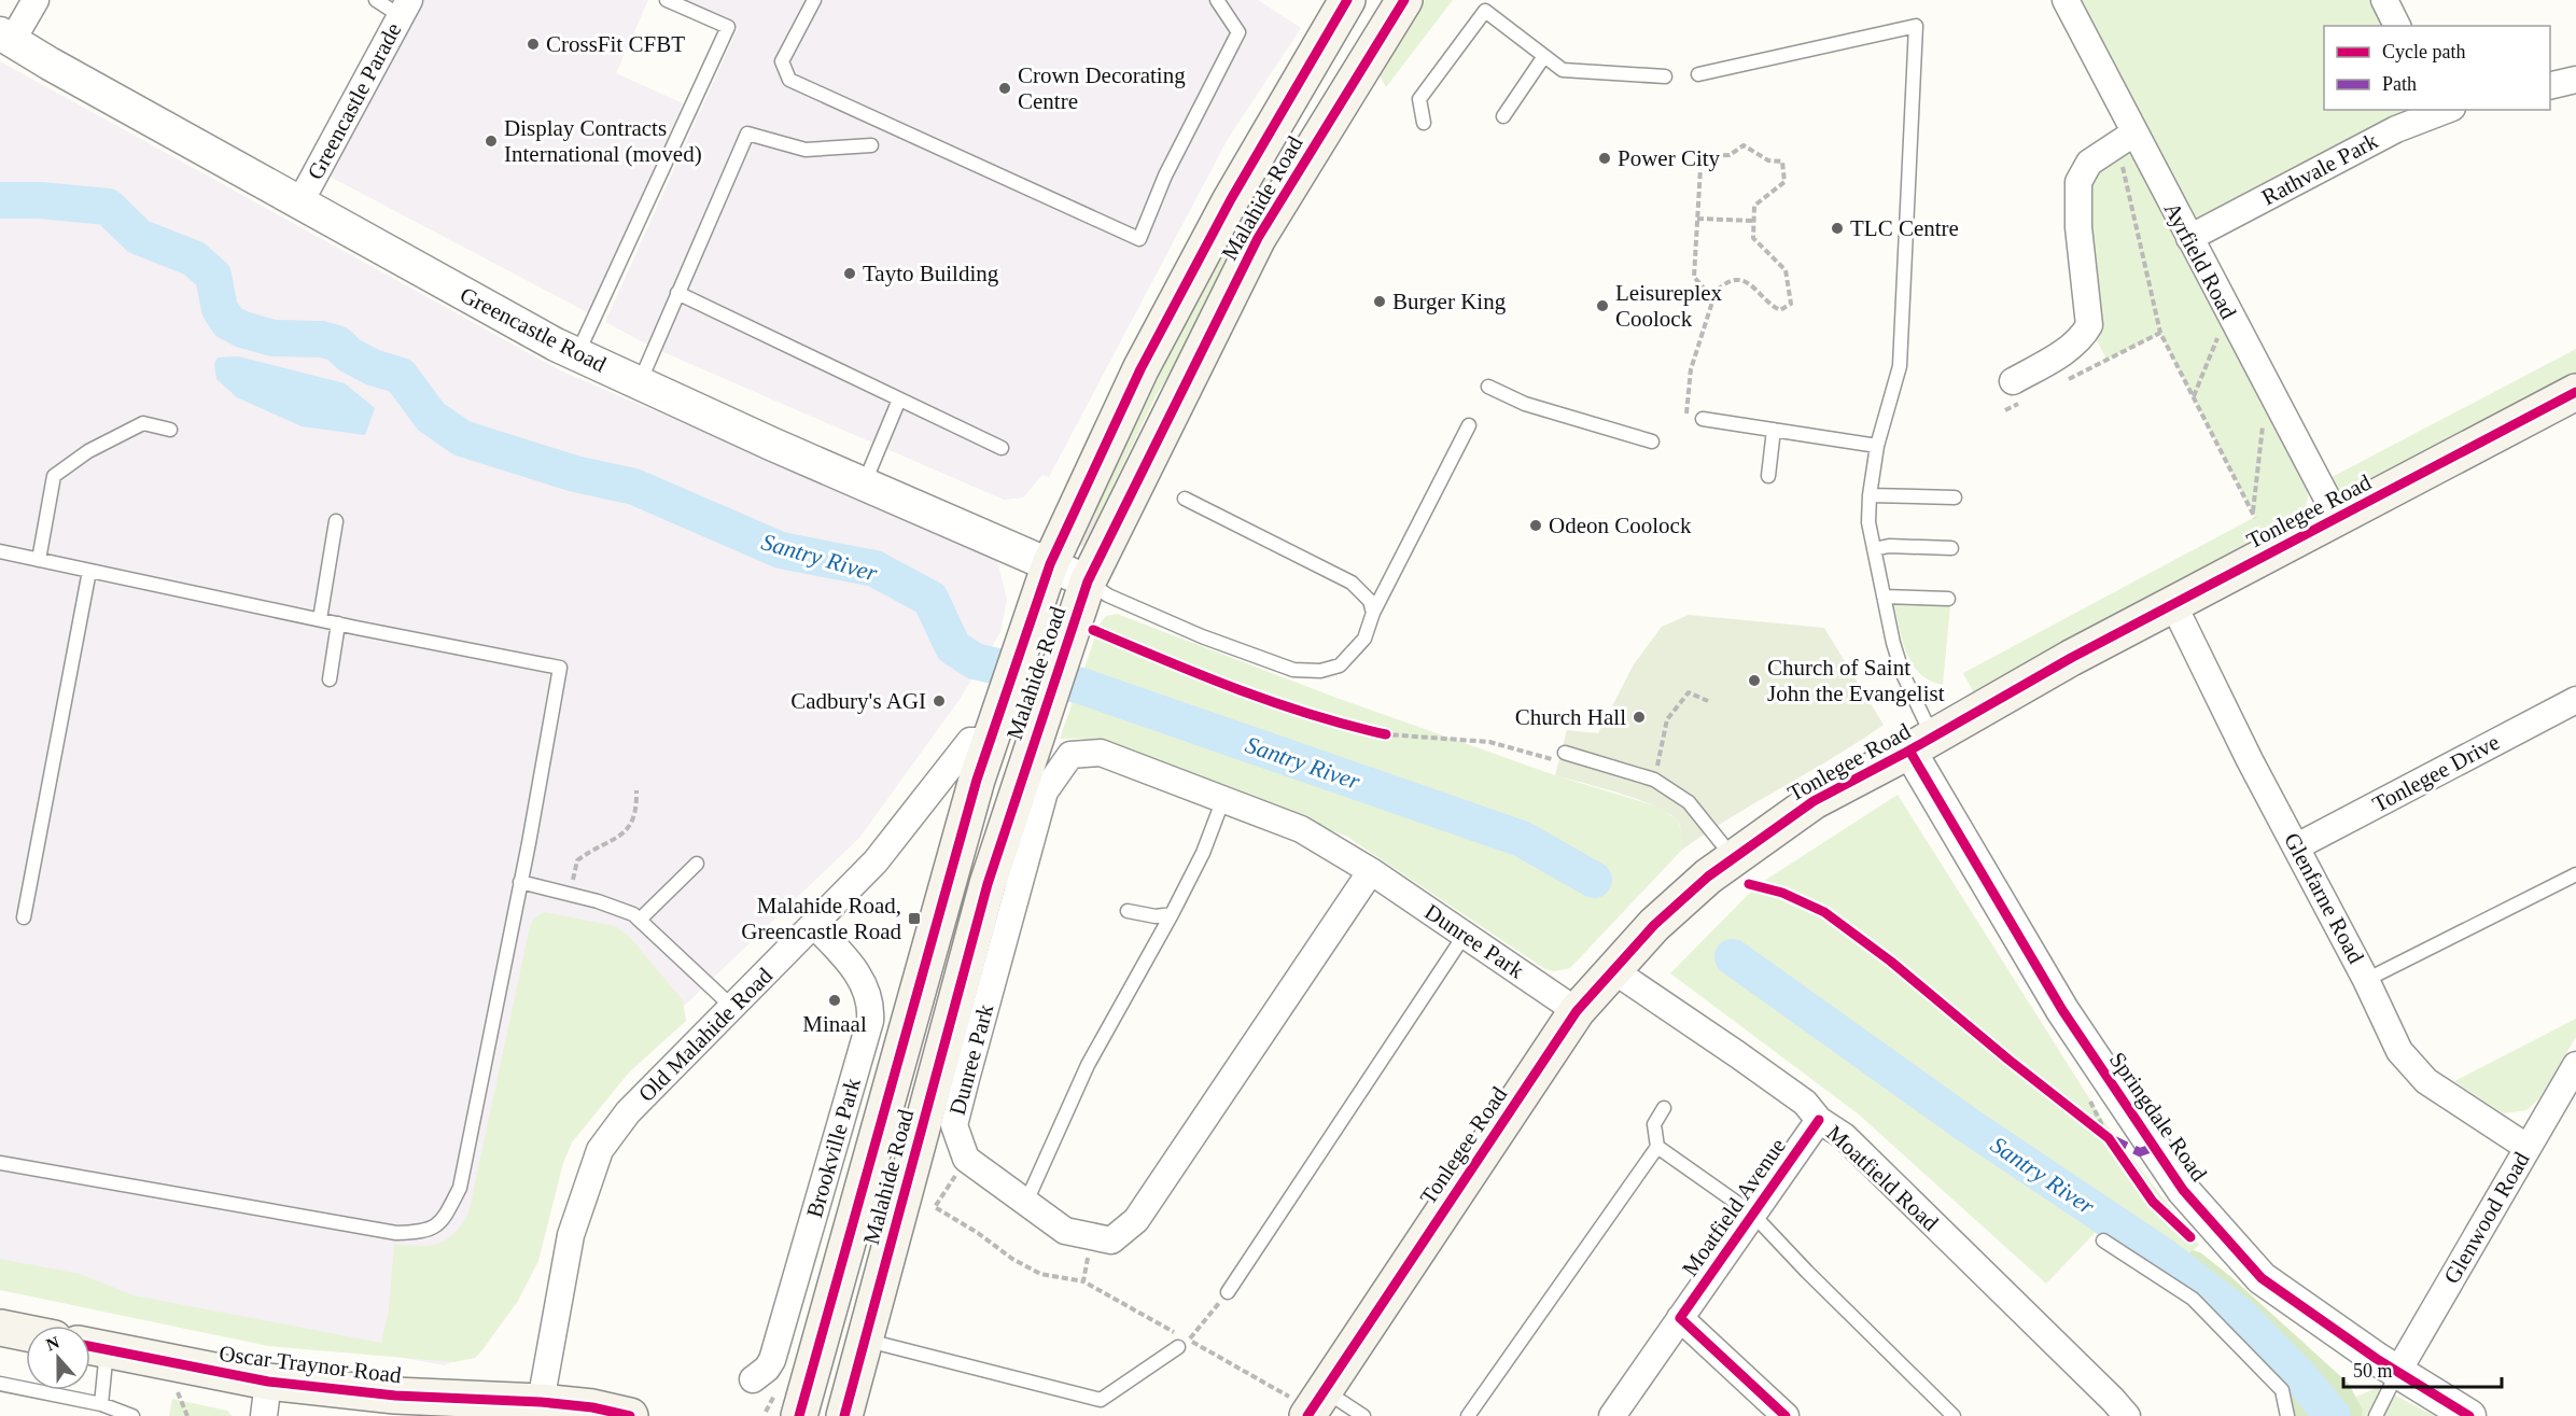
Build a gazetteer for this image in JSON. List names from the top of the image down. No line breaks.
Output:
{"streets":{"main road":["Malahide Road","Tonlegee Road","Oscar Traynor Road"],"street":["Greencastle Parade","Rathvale Park","Ayrfield Road","Greencastle Road","Tonlegee Drive","Glenfarne Road","Dunree Park","Old Malahide Road","Springdale Road","Brookville Park","Moatfield Road","Moatfield Avenue","Glenwood Road"]},"crossings":[["Greencastle Parade","Greencastle Road"],["Rathvale Park","Ayrfield Road"],["Malahide Road","Greencastle Road"],["Malahide Road","Old Malahide Road"],["Ayrfield Road","Tonlegee Road"],["Tonlegee Road","Glenfarne Road"],["Tonlegee Road","Dunree Park"],["Tonlegee Road","Springdale Road"],["Tonlegee Road","Moatfield Road"],["Tonlegee Drive","Glenfarne Road"],["Glenfarne Road","Glenwood Road"],["Old Malahide Road","Brookville Park"],["Old Malahide Road","Oscar Traynor Road"],["Springdale Road","Glenwood Road"],["Moatfield Road","Moatfield Avenue"]],"water":["Santry River"],"places":{"other":["CrossFit CFBT","Crown Decorating Centre","Display Contracts International (moved)","Power City","TLC Centre","Tayto Building","Burger King","Leisureplex Coolock","Odeon Coolock","Church of Saint John the Evangelist","Cadbury's AGI","Church Hall","Minaal"],"transit":["Malahide Road, Greencastle Road"]},"legend":["Cycle path","Path"],"scale_bar":"50 m","north":"top"}
